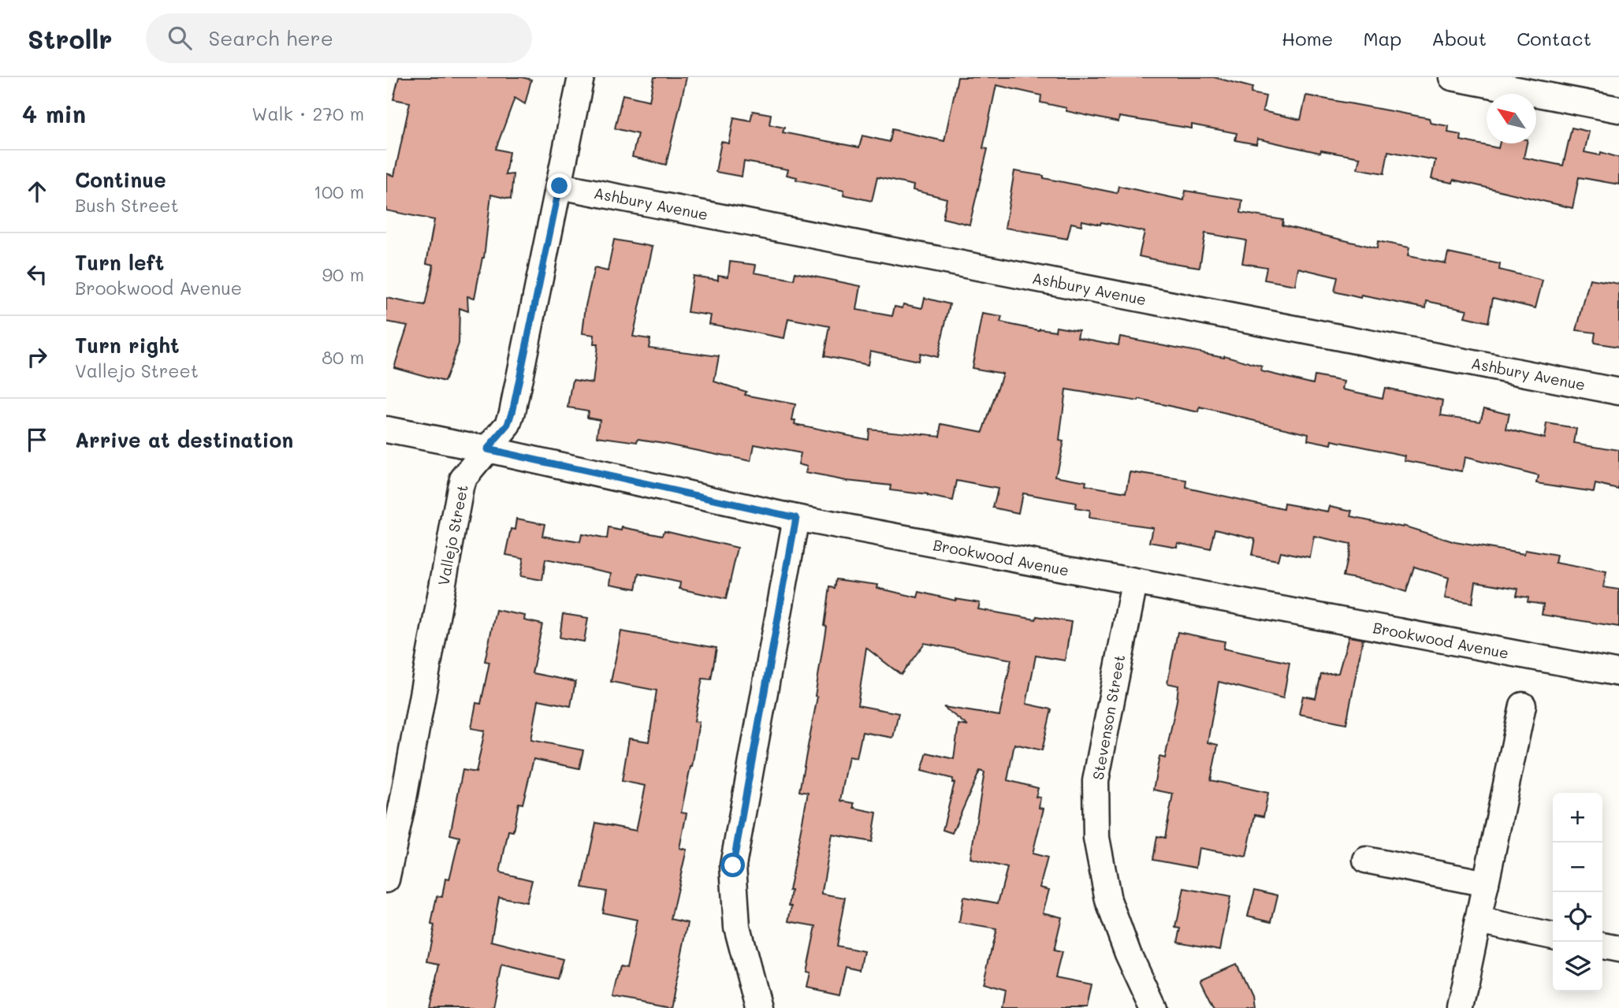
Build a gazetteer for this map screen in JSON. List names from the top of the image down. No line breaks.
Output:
{"streets":{"street":["Ashbury Avenue","Vallejo Street","Brookwood Avenue","Stevenson Street"]},"crossings":[["Ashbury Avenue","Vallejo Street"],["Vallejo Street","Brookwood Avenue"],["Brookwood Avenue","Stevenson Street"]],"north":"top left","page":{"header":"Strollr","search":"Search here","nav":["Home","Map","About","Contact"],"heading":["4 min","Walk · 270 m"],"list":[["Continue","Bush Street","100 m"],["Turn left","Brookwood Avenue","90 m"],["Turn right","Vallejo Street","80 m"],"Arrive at destination"],"map_buttons":["+","−"]}}
